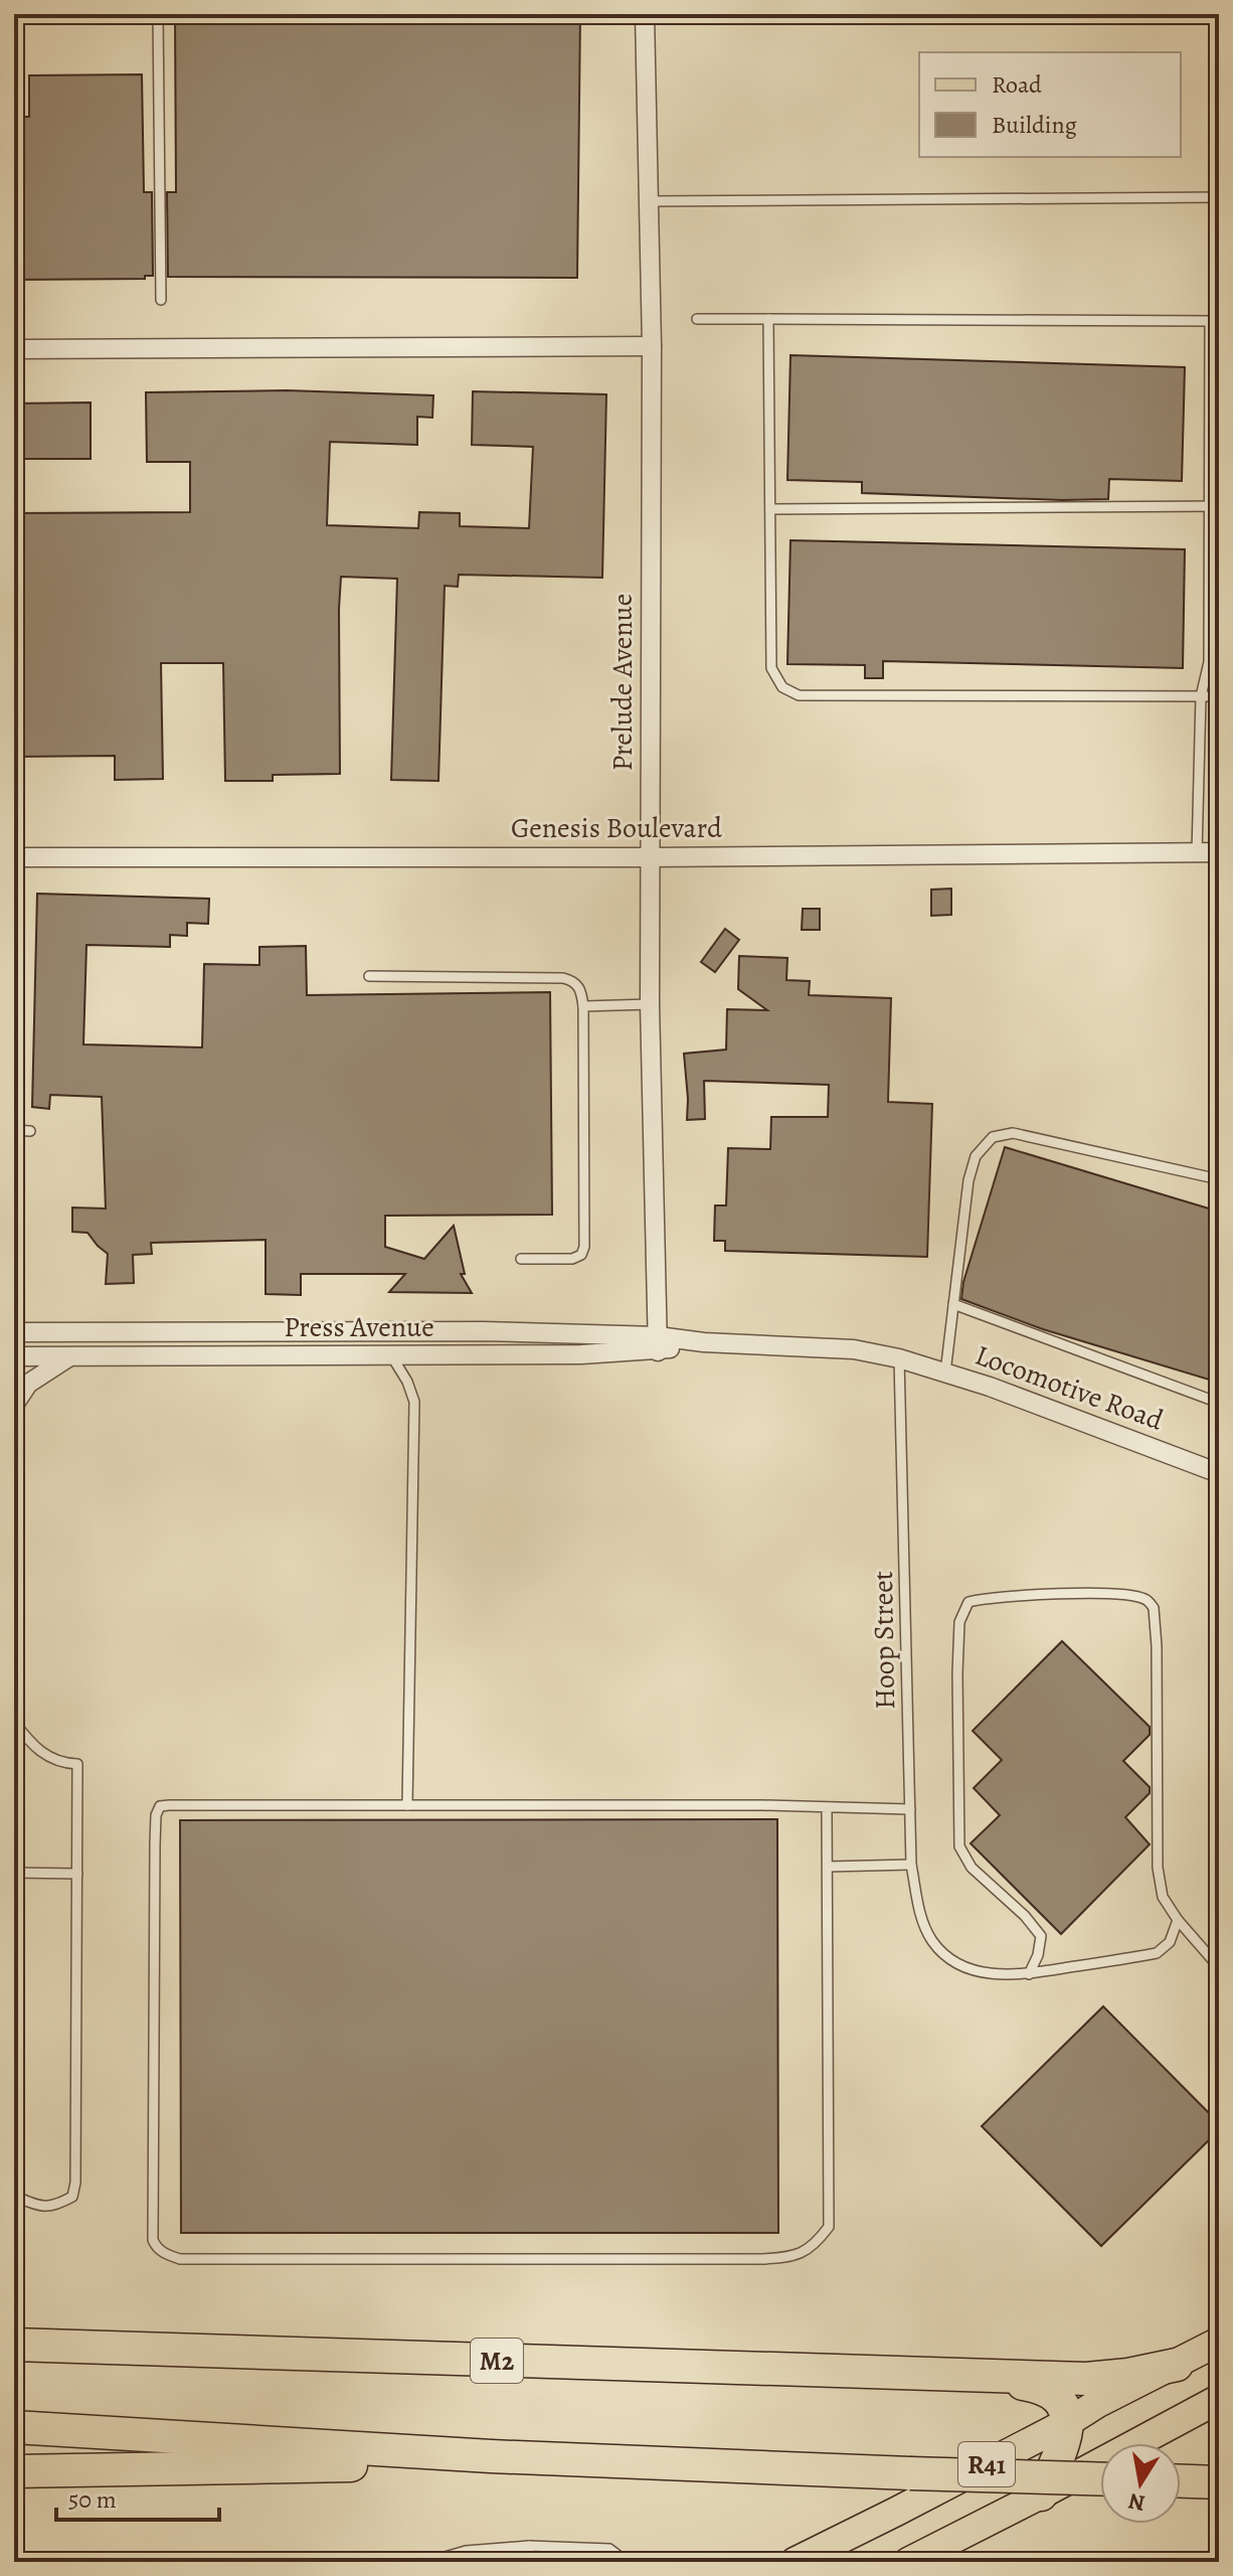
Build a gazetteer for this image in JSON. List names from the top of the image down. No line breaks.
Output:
{"streets":{"highway":["M2"],"main road":["R41"],"street":["Prelude Avenue","Genesis Boulevard","Press Avenue","Locomotive Road"],"lane":["Hoop Street"]},"crossings":[["Prelude Avenue","Genesis Boulevard"],["Prelude Avenue","Press Avenue"],["Press Avenue","Locomotive Road"],["Press Avenue","Hoop Street"],["Locomotive Road","Hoop Street"]],"legend":["Road","Building"],"scale_bar":"50 m","north":"bottom"}
